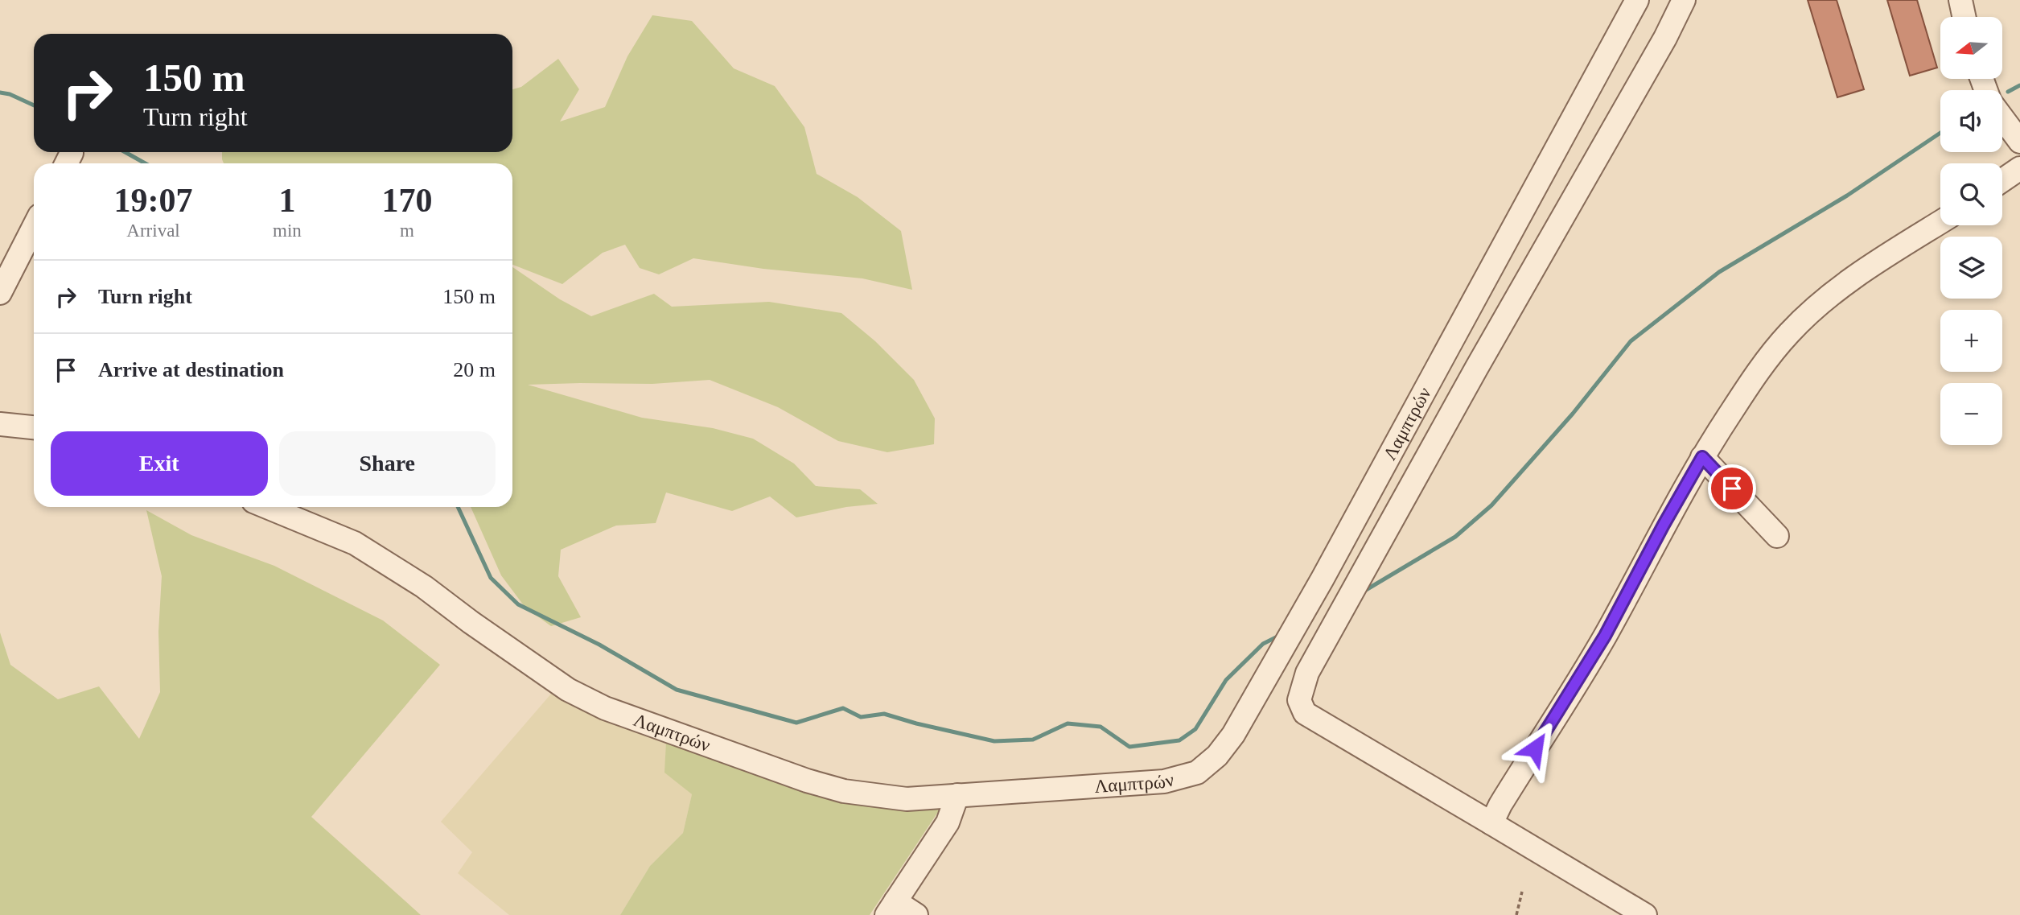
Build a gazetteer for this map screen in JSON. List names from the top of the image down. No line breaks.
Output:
{"streets":{"street":["Λαμπτρών"]},"north":"left","page":{"map_buttons":["+","−"],"turn":["150 m","Turn right"],"eta":["19:07","Arrival","1","min","170","m"],"list":[{"name":"Turn right","value":"150 m"},{"name":"Arrive at destination","value":"20 m"}],"buttons":["Exit","Share"]}}
